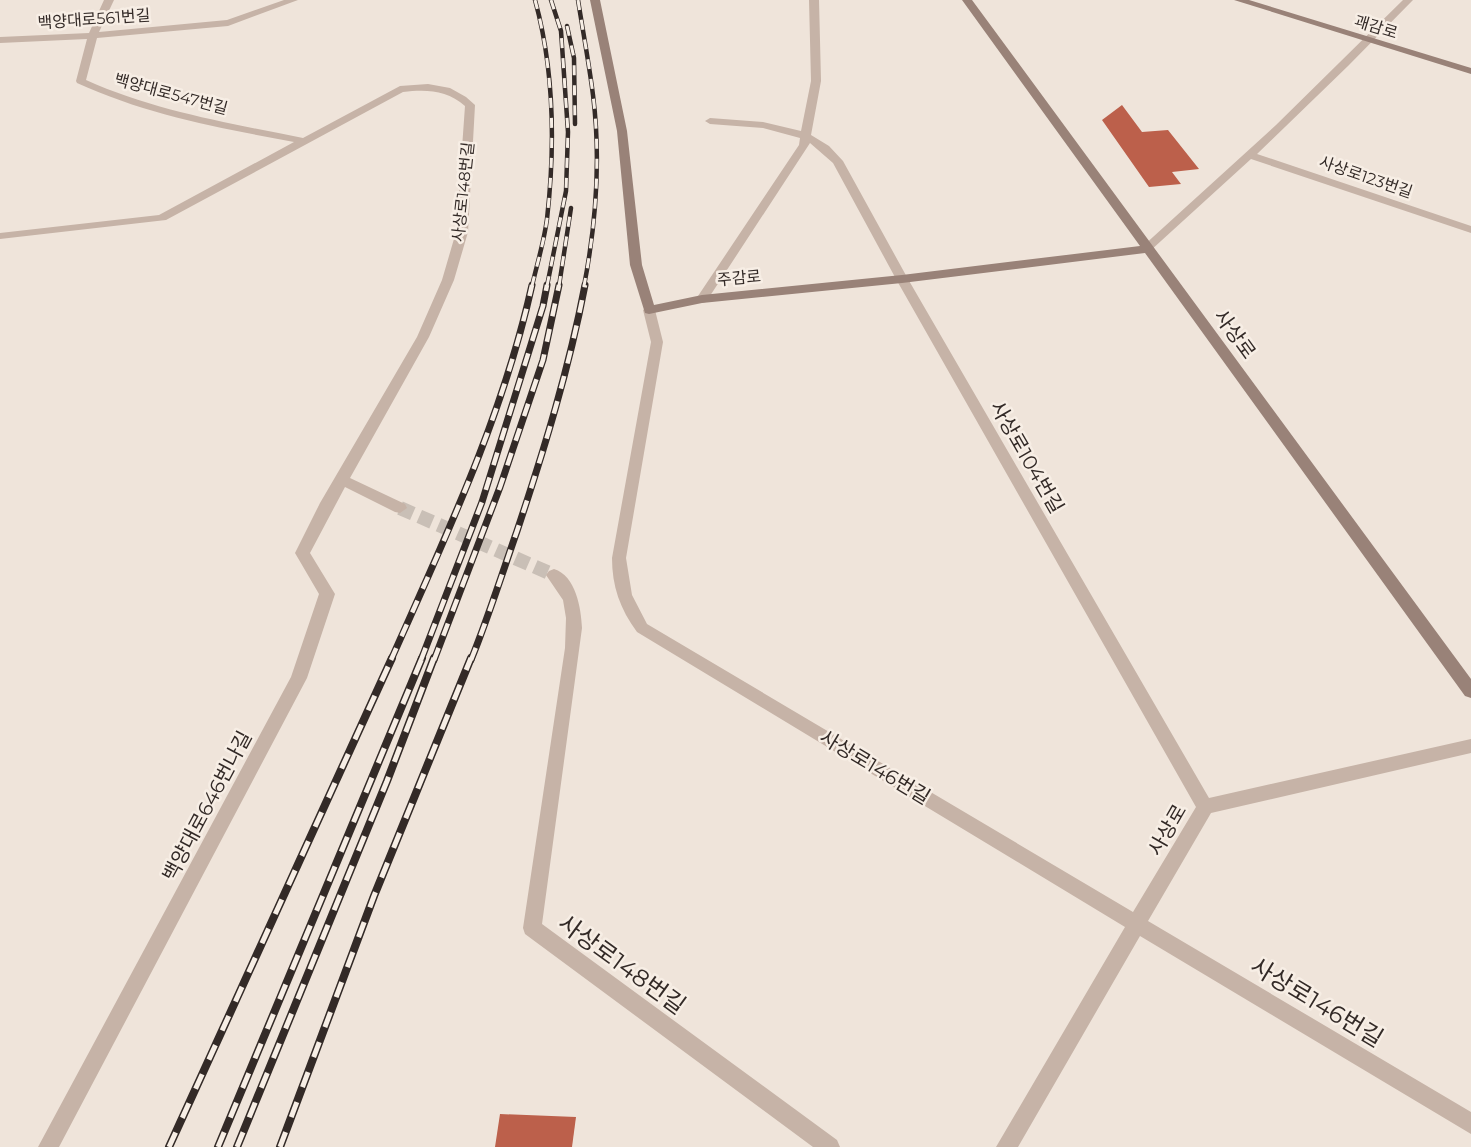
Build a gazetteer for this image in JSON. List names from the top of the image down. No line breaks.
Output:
{"streets":{"main road":["괘감로","주감로","사상로"],"street":["백양대로561번길","백양대로547번길","사상로123번길","사상로148번길","사상로104번길","사상로146번길","백양대로646번나길"]},"crossings":[["백양대로561번길","백양대로547번길"],["백양대로547번길","사상로148번길"],["사상로148번길","백양대로646번나길"],["주감로","사상로"],["주감로","사상로104번길"],["주감로","사상로146번길"],["사상로","사상로104번길"],["사상로","사상로146번길"]]}
